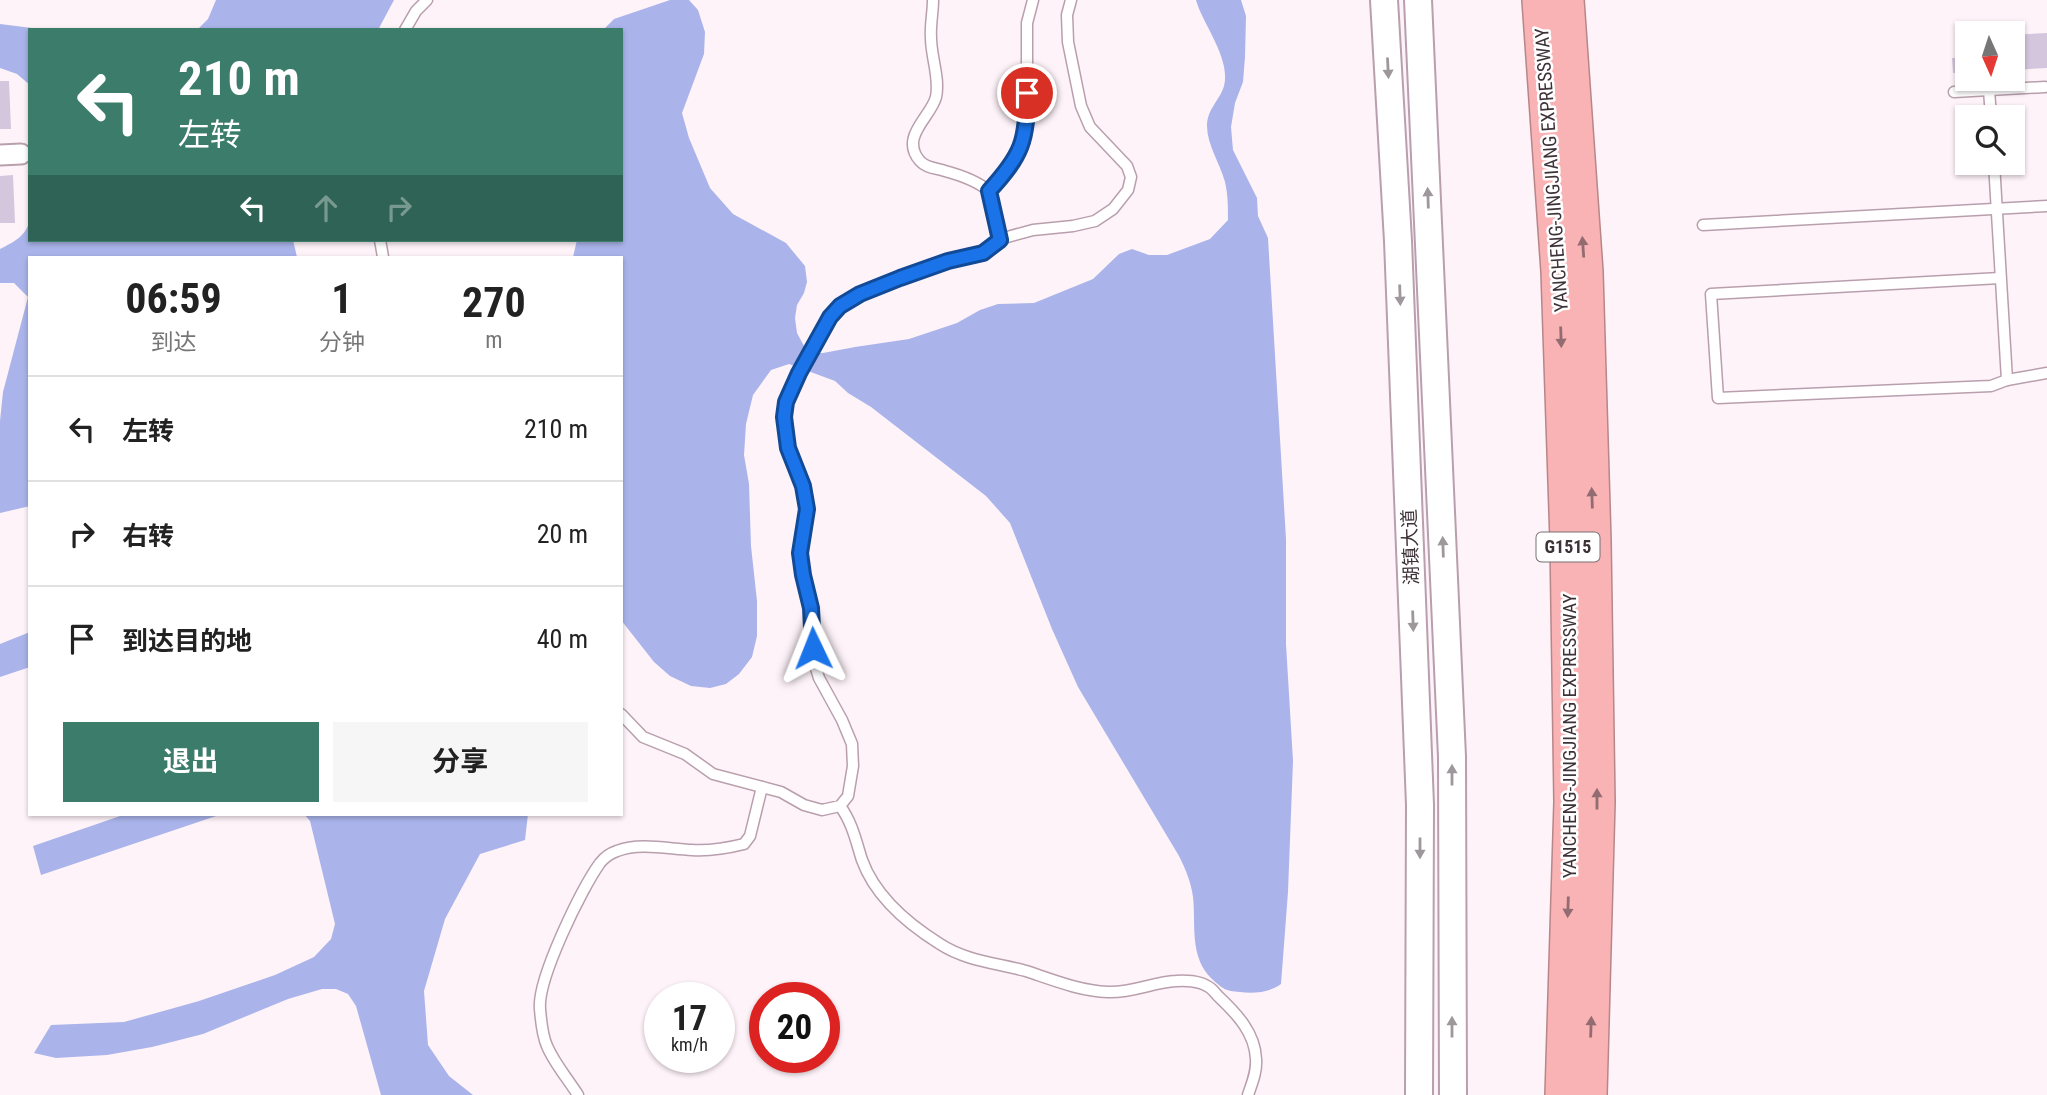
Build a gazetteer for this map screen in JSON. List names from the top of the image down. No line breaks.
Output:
{"streets":{"highway":["YANCHENG-JINGJIANG EXPRESSWAY","G1515"],"main road":["湖镇大道"]},"north":"bottom","page":{"turn":["210 m","左转"],"eta":["06:59","到达","1","分钟","270","m"],"list":[{"name":"左转","value":"210 m"},{"name":"右转","value":"20 m"},{"name":"到达目的地","value":"40 m"}],"buttons":["退出","分享"],"speed":"17 km/h","limit":"20"}}
